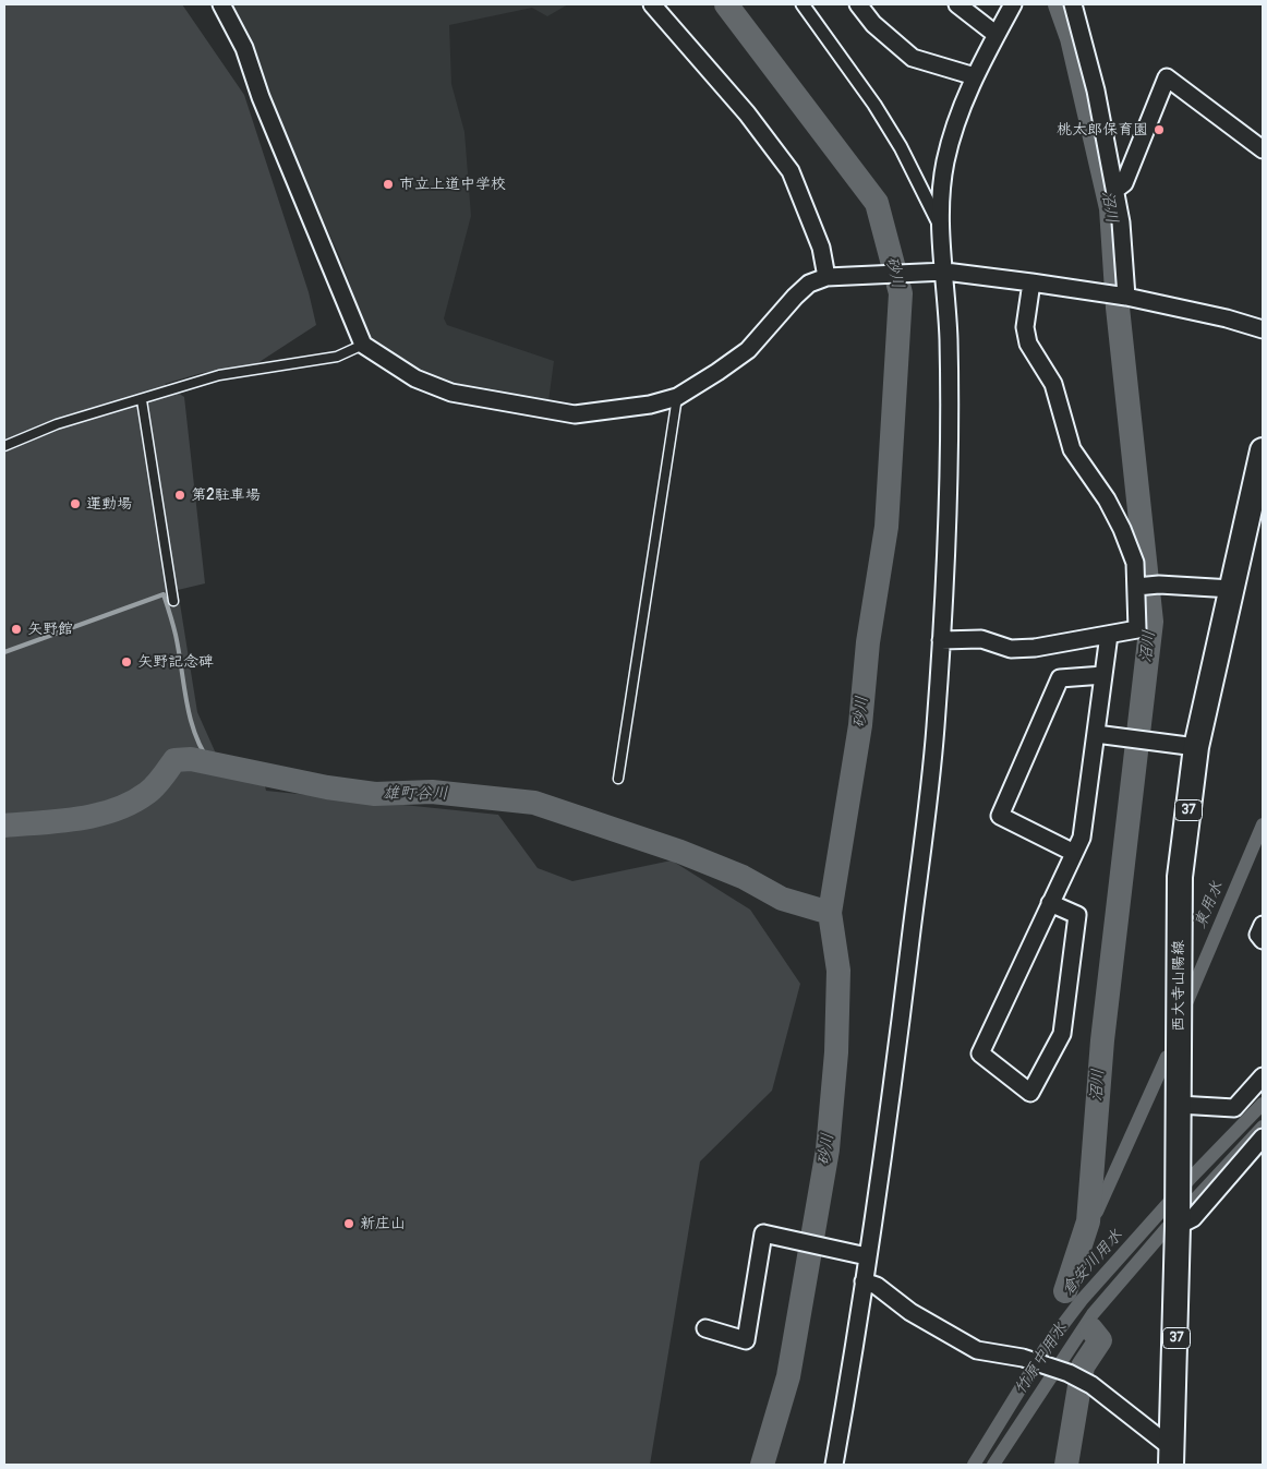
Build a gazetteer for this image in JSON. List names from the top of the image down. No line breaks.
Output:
{"streets":{"main road":["37","西大寺山陽線"]},"water":["沼川","砂川","雄町谷川","東用水","倉安川用水","竹原中用水"],"places":["桃太郎保育園","市立上道中学校","第2駐車場","運動場","矢野館","矢野記念碑","新庄山"]}
